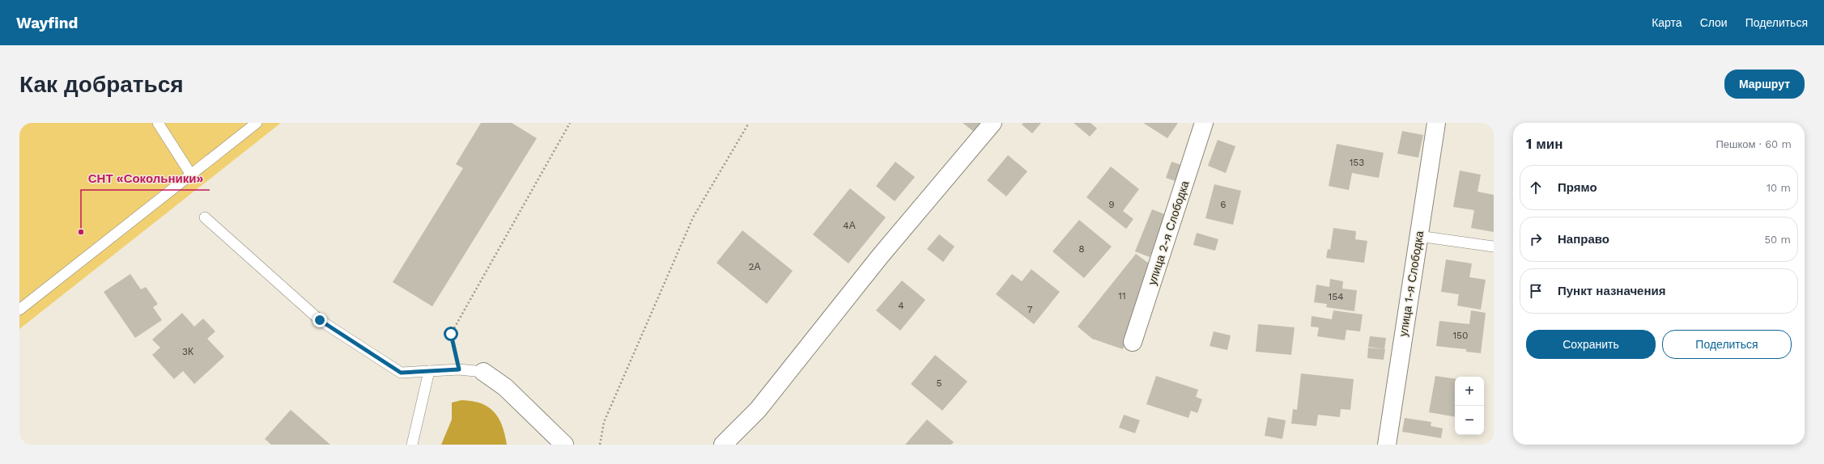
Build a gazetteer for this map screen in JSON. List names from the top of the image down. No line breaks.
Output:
{"streets":{"street":["улица 2-я Слободка","улица 1-я Слободка"]},"places":["СНТ «Сокольники»"],"house_numbers":["153","9","6","4А","8","2А","11","154","4","7","150","3К","5"],"page":{"header":"Wayfind","nav":["Карта","Слои","Поделиться"],"buttons":["Маршрут",["Сохранить","Поделиться"]],"title":"Как добраться","heading":["1 мин","Пешком · 60 m"],"list":[["Прямо","10 m"],["Направо","50 m"],"Пункт назначения"],"map_buttons":["+","−"]}}
